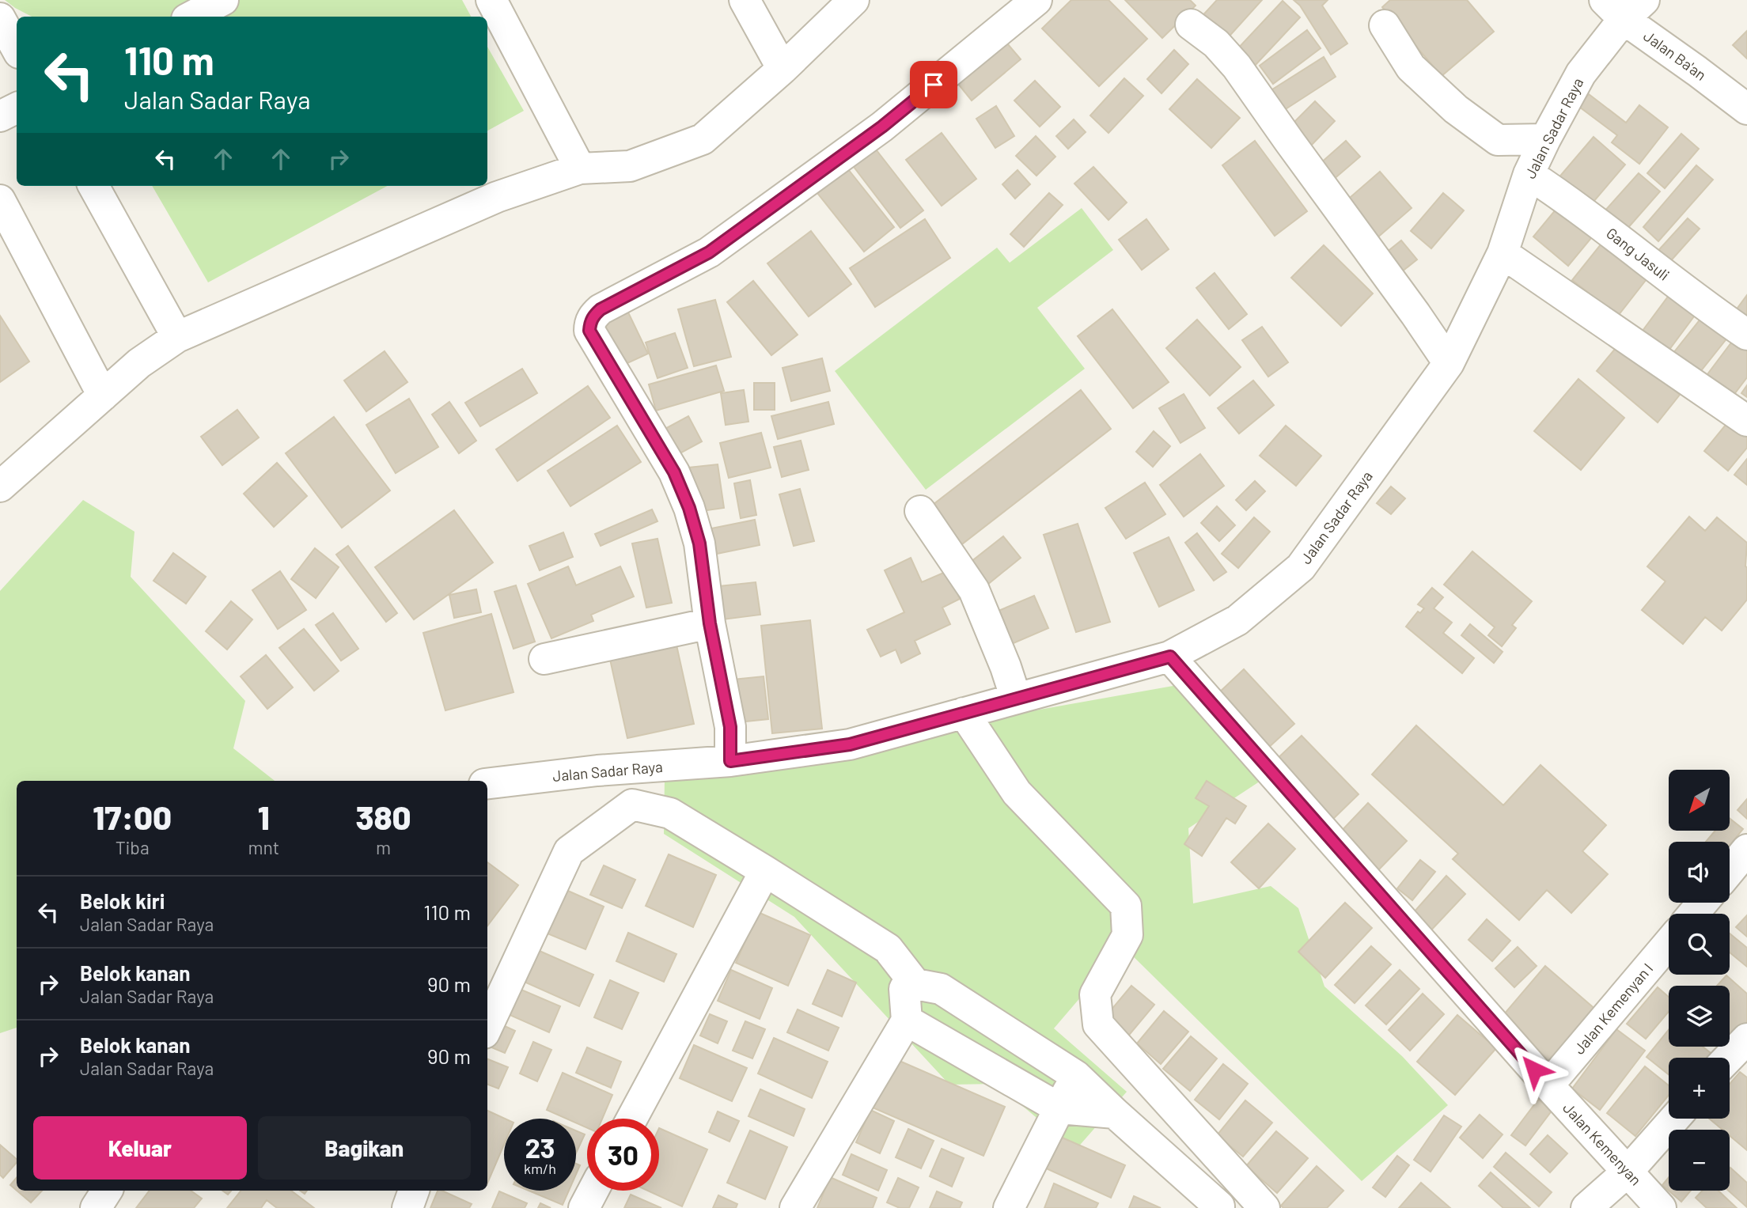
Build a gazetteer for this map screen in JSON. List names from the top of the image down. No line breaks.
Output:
{"streets":{"street":["Jalan Ba'an","Jalan Sadar Raya","Gang Jasuli","Jalan Kemenyan I","Jalan Kemenyan"]},"crossings":[["Jalan Ba'an","Jalan Sadar Raya"],["Jalan Sadar Raya","Gang Jasuli"],["Jalan Sadar Raya","Jalan Kemenyan"],["Jalan Kemenyan I","Jalan Kemenyan"]],"north":"bottom left","page":{"turn":["110 m","Jalan Sadar Raya"],"map_buttons":["+","−"],"eta":["17:00","Tiba","1","mnt","380","m"],"list":[{"name":"Belok kiri","note":"Jalan Sadar Raya","value":"110 m"},{"name":"Belok kanan","note":"Jalan Sadar Raya","value":"90 m"},{"name":"Belok kanan","note":"Jalan Sadar Raya","value":"90 m"}],"buttons":["Keluar","Bagikan"],"speed":"23 km/h","limit":"30"}}
